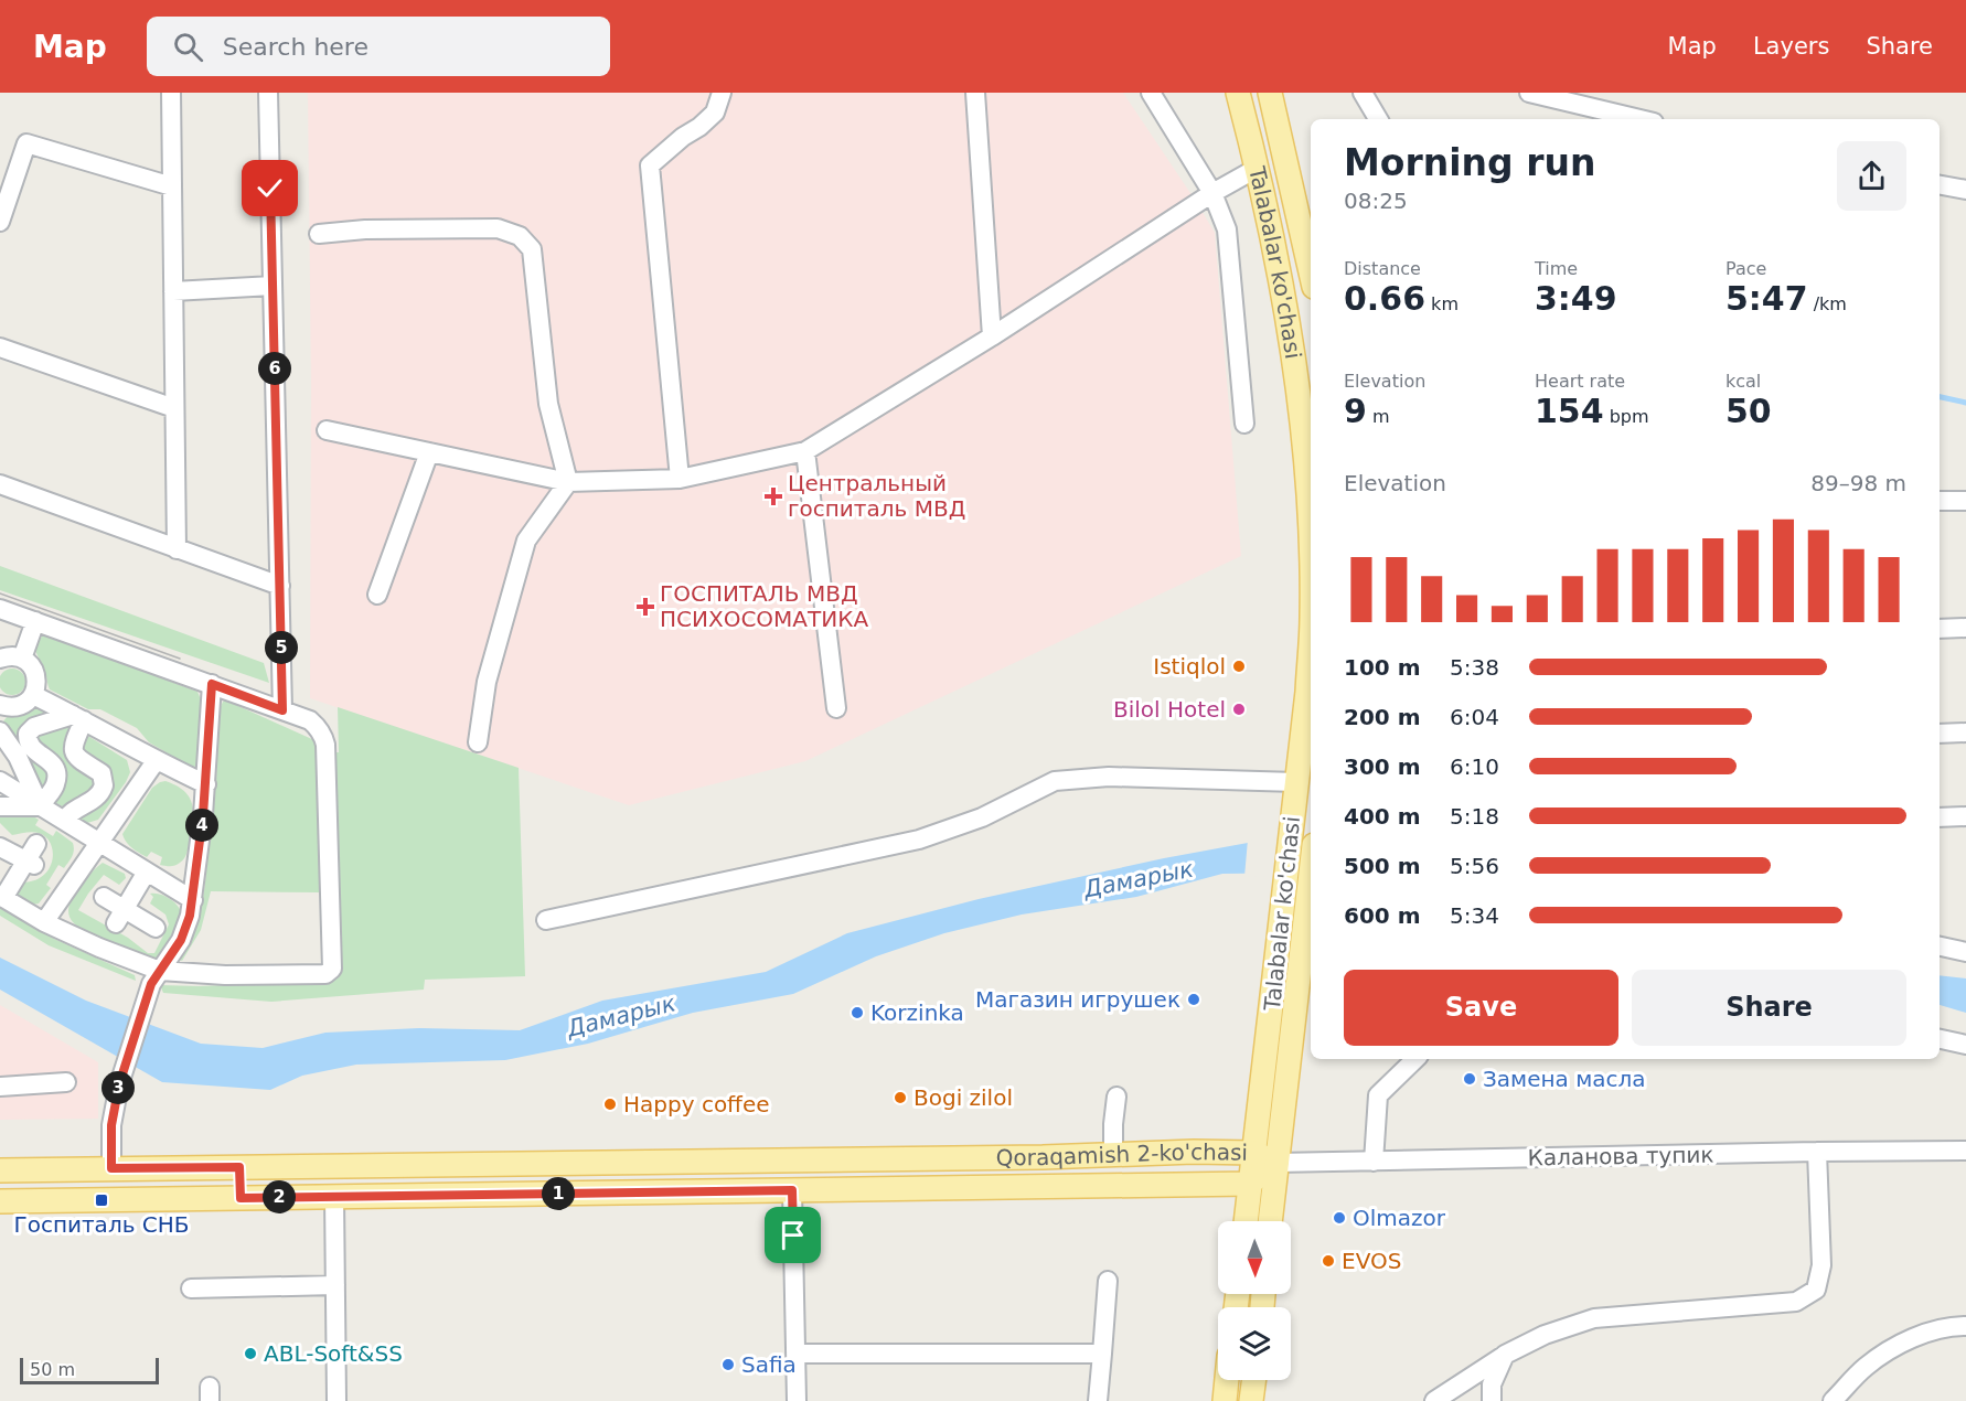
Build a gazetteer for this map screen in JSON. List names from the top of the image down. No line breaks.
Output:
{"streets":{"main road":["Talabalar ko'chasi","Qoraqamish 2-ko'chasi"],"street":["Каланова тупик"]},"crossings":[["Talabalar ko'chasi","Qoraqamish 2-ko'chasi"],["Talabalar ko'chasi","Каланова тупик"],["Qoraqamish 2-ko'chasi","Каланова тупик"]],"water":["Дамарык"],"places":{"health":["Центральный госпиталь МВД","ГОСПИТАЛЬ МВД ПСИХОСОМАТИКА"],"other":["Istiqlol","Bilol Hotel","Магазин игрушек","Korzinka","Замена масла","Bogi zilol","Happy coffee","Olmazor","EVOS","ABL-Soft&SS","Safia"],"transit":["Госпиталь СНБ"]},"scale_bar":"50 m","north":"bottom","page":{"header":"Map","search":"Search here","nav":["Map","Layers","Share"],"heading":["Morning run","08:25"],"stats":[["Distance","0.66 km"],["Time","3:49"],["Pace","5:47 /km"],["Elevation","9 m"],["Heart rate","154 bpm"],["kcal","50"]],"pins":["6","5","4","3","1","2"],"chart":["Elevation","89–98 m"],"list":[{"name":"100 m","note":"5:38"},{"name":"200 m","note":"6:04"},{"name":"300 m","note":"6:10"},{"name":"400 m","note":"5:18"},{"name":"500 m","note":"5:56"},{"name":"600 m","note":"5:34"}],"buttons":["Save","Share"],"scale":"50 m"}}
